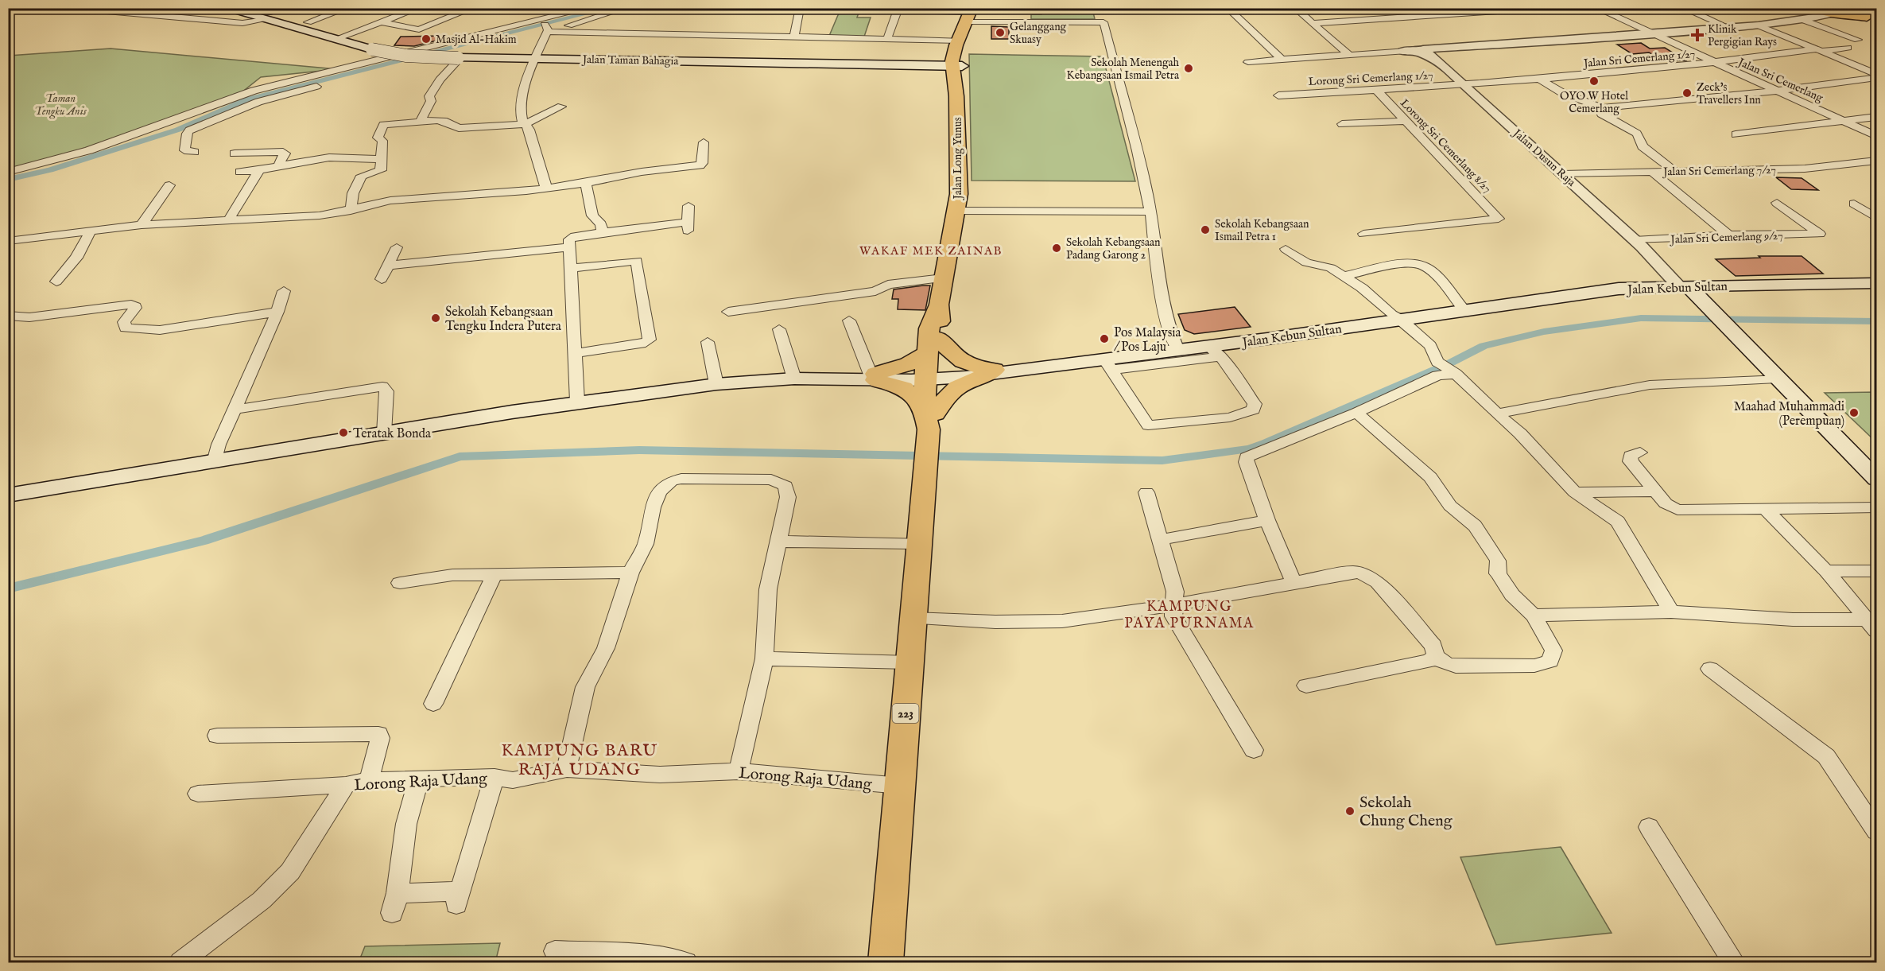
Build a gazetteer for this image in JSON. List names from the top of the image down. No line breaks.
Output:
{"streets":{"main road":["Jalan Taman Bahagia","Jalan Long Yunus","Jalan Kebun Sultan","223"],"street":["Jalan Sri Cemerlang 1/27","Lorong Sri Cemerlang 1/27","Jalan Sri Cemerlang","Lorong Sri Cemerlang 8/27","Jalan Dusun Raja","Jalan Sri Cemerlang 7/27","Jalan Sri Cemerlang 9/27","Lorong Raja Udang"]},"crossings":[["Jalan Sri Cemerlang 1/27","Lorong Sri Cemerlang 1/27"],["Jalan Sri Cemerlang 1/27","Jalan Sri Cemerlang"],["Jalan Sri Cemerlang 1/27","Jalan Dusun Raja"],["Jalan Taman Bahagia","Jalan Long Yunus"],["Lorong Sri Cemerlang 1/27","Lorong Sri Cemerlang 8/27"],["Lorong Sri Cemerlang 1/27","Jalan Dusun Raja"],["Jalan Dusun Raja","Jalan Sri Cemerlang 7/27"],["Jalan Dusun Raja","Jalan Sri Cemerlang 9/27"],["Jalan Dusun Raja","Jalan Kebun Sultan"],["Jalan Long Yunus","Jalan Kebun Sultan"],["Jalan Long Yunus","223"],["Jalan Kebun Sultan","223"],["223","Lorong Raja Udang"]],"districts":["WAKAF MEK ZAINAB","KAMPUNG PAYA PURNAMA","KAMPUNG BARU RAJA UDANG"],"parks":["Taman Tengku Anis"],"places":{"other":["Gelanggang Skuasy","Masjid Al-Hakim","Sekolah Menengah Kebangsaan Ismail Petra","OYO W Hotel Cemerlang","Zeck's Travellers Inn","Sekolah Kebangsaan Ismail Petra 1","Sekolah Kebangsaan Padang Garong 2","Sekolah Kebangsaan Tengku Indera Putera","Pos Malaysia / Pos Laju","Maahad Muhammadi (Perempuan)","Teratak Bonda","Sekolah Chung Cheng"],"health":["Klinik Pergigian Rays"]}}
